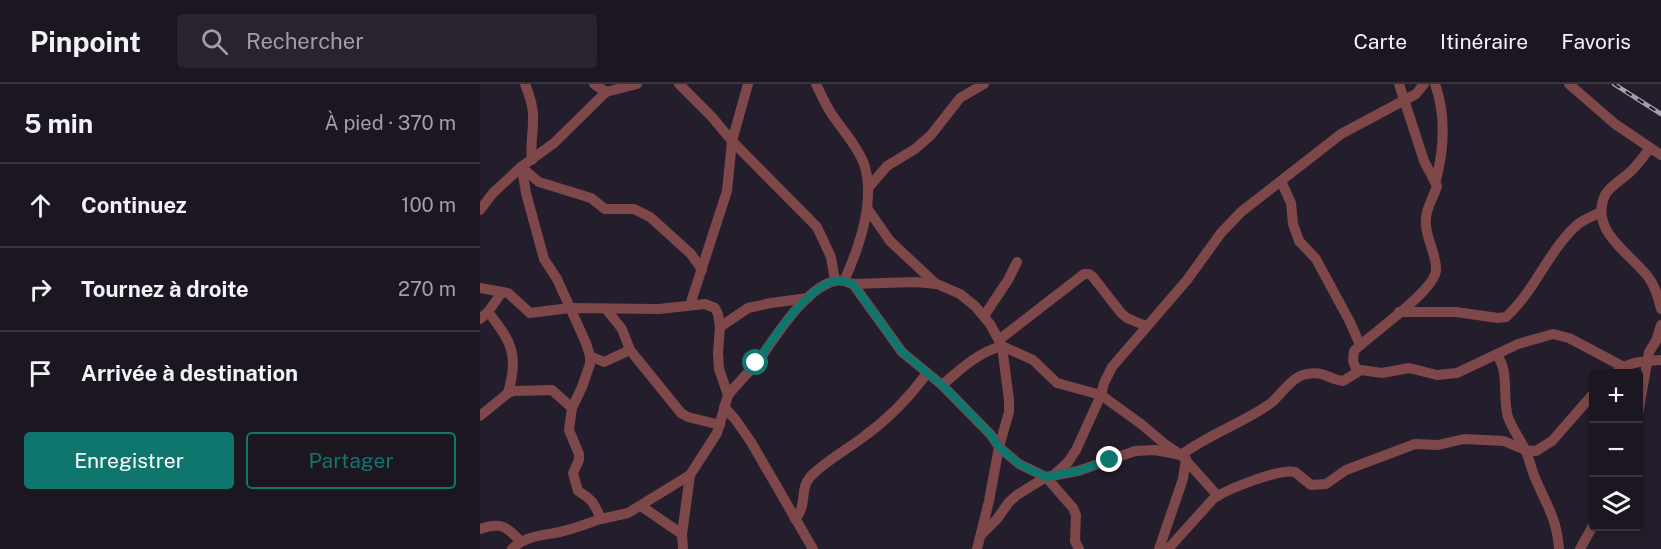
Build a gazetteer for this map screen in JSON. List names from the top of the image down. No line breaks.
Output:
{"page":{"header":"Pinpoint","search":"Rechercher","nav":["Carte","Itinéraire","Favoris"],"heading":["5 min","À pied · 370 m"],"list":[["Continuez","100 m"],["Tournez à droite","270 m"],"Arrivée à destination"],"map_buttons":["+","−"],"buttons":["Enregistrer","Partager"]}}
